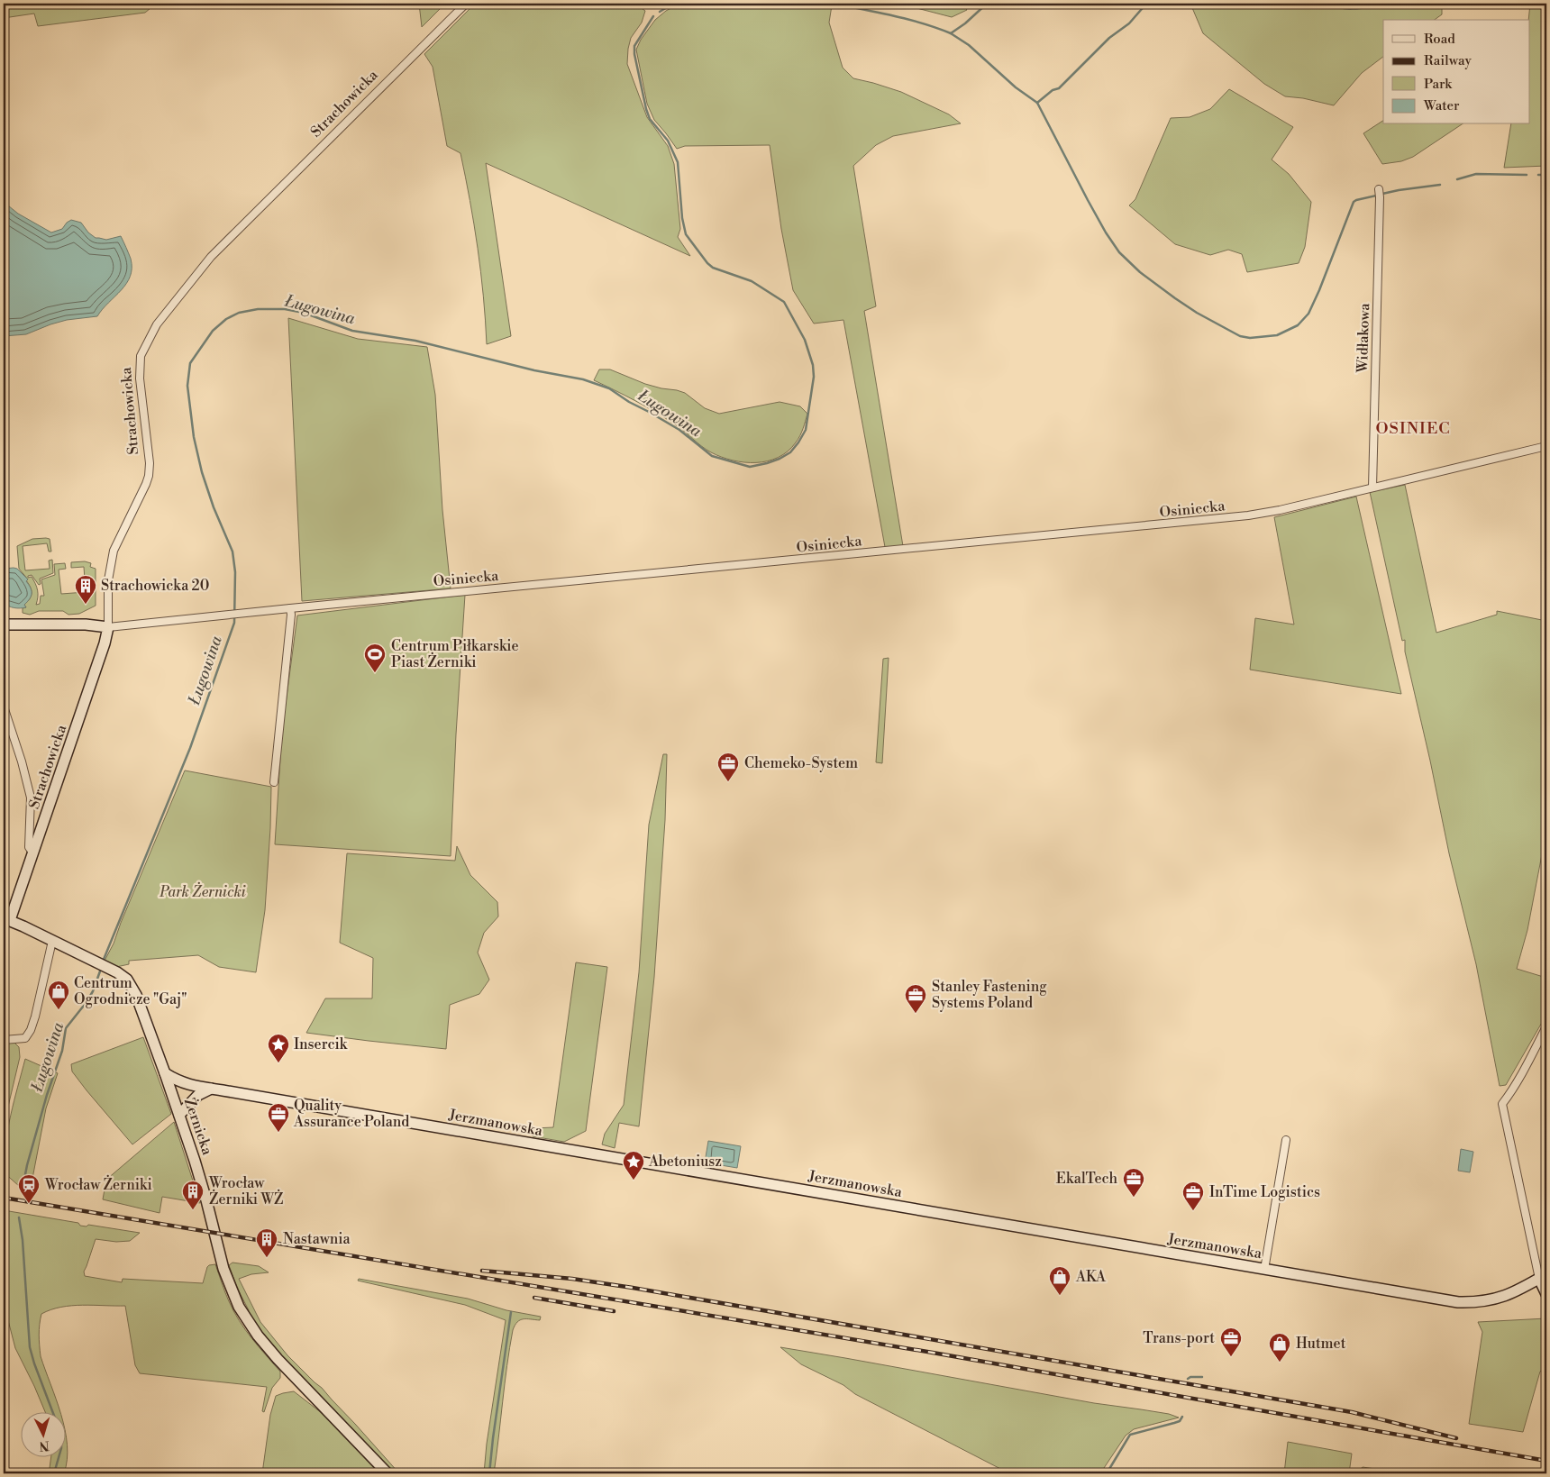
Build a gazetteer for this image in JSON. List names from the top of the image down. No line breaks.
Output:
{"streets":{"street":["Strachowicka","Widłakowa","Osiniecka","Jerzmanowska","Żernicka"]},"crossings":[["Strachowicka","Osiniecka"],["Strachowicka","Żernicka"],["Widłakowa","Osiniecka"],["Jerzmanowska","Żernicka"]],"districts":["OSINIEC"],"water":["Ługowina"],"parks":["Park Żernicki"],"places":{"building":["Strachowicka 20","Wrocław Żerniki WŻ","Nastawnia"],"sports":["Centrum Piłkarskie Piast Żerniki"],"office":["Chemeko-System","Stanley Fastening Systems Poland","Quality Assurance Poland","EkalTech","InTime Logistics","Trans-port"],"shop":["Centrum Ogrodnicze \"Gaj\"","AKA","Hutmet"],"place":["Insercik","Abetoniusz"],"station":["Wrocław Żerniki"]},"legend":["Road","Railway","Park","Water"],"north":"bottom"}
